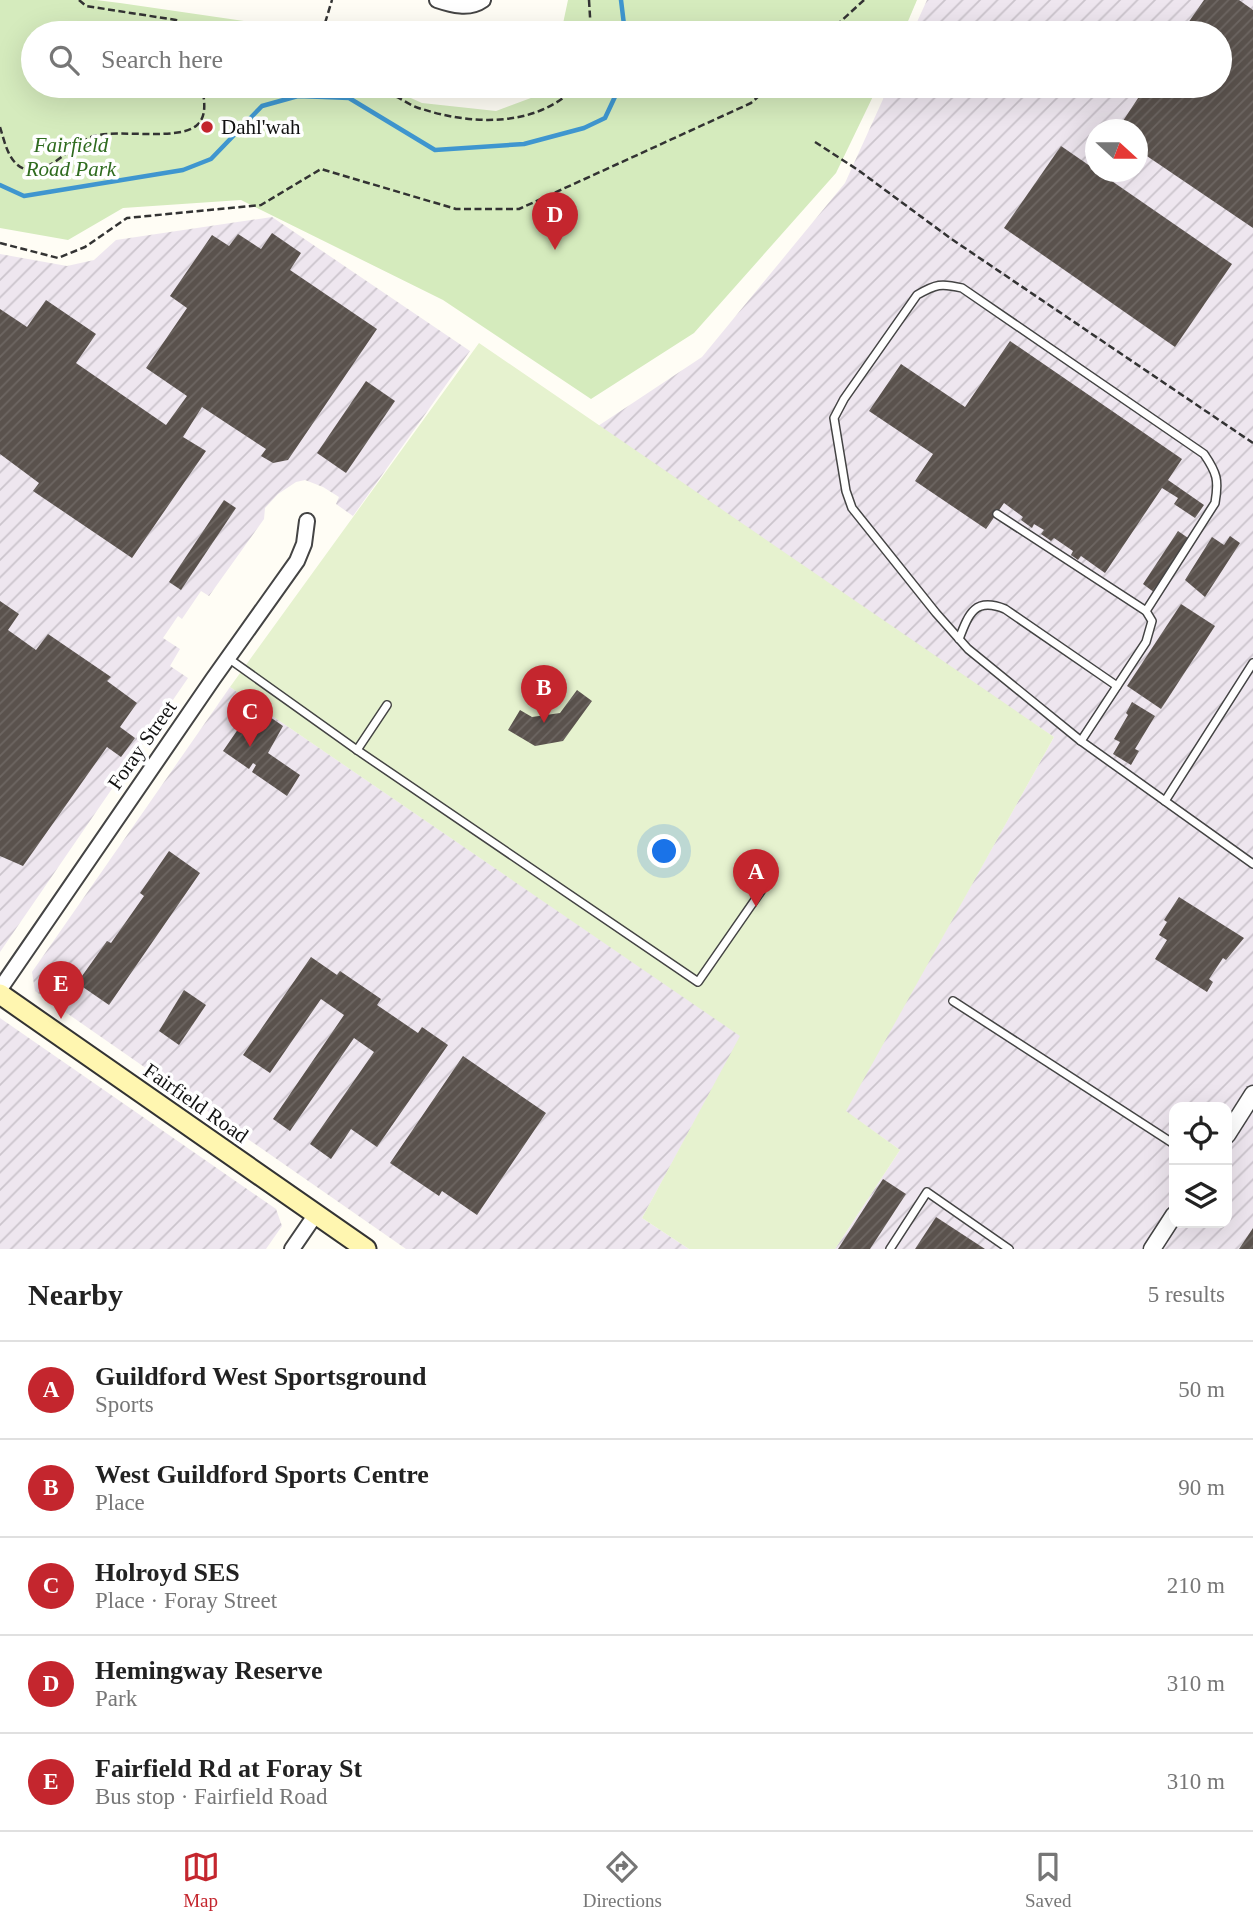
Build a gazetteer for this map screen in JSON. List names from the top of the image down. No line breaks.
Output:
{"streets":{"main road":["Fairfield Road"],"street":["Foray Street"]},"parks":["Fairfield Road Park"],"places":["Dahl'wah"],"north":"right","page":{"search":"Search here","pins":["D","B","C","A","E"],"heading":["Nearby","5 results"],"list":[{"mark":"A","name":"Guildford West Sportsground","note":"Sports","value":"50 m"},{"mark":"B","name":"West Guildford Sports Centre","note":"Place","value":"90 m"},{"mark":"C","name":"Holroyd SES","note":"Place · Foray Street","value":"210 m"},{"mark":"D","name":"Hemingway Reserve","note":"Park","value":"310 m"},{"mark":"E","name":"Fairfield Rd at Foray St","note":"Bus stop · Fairfield Road","value":"310 m"}],"nav":["Map","Directions","Saved"]}}
